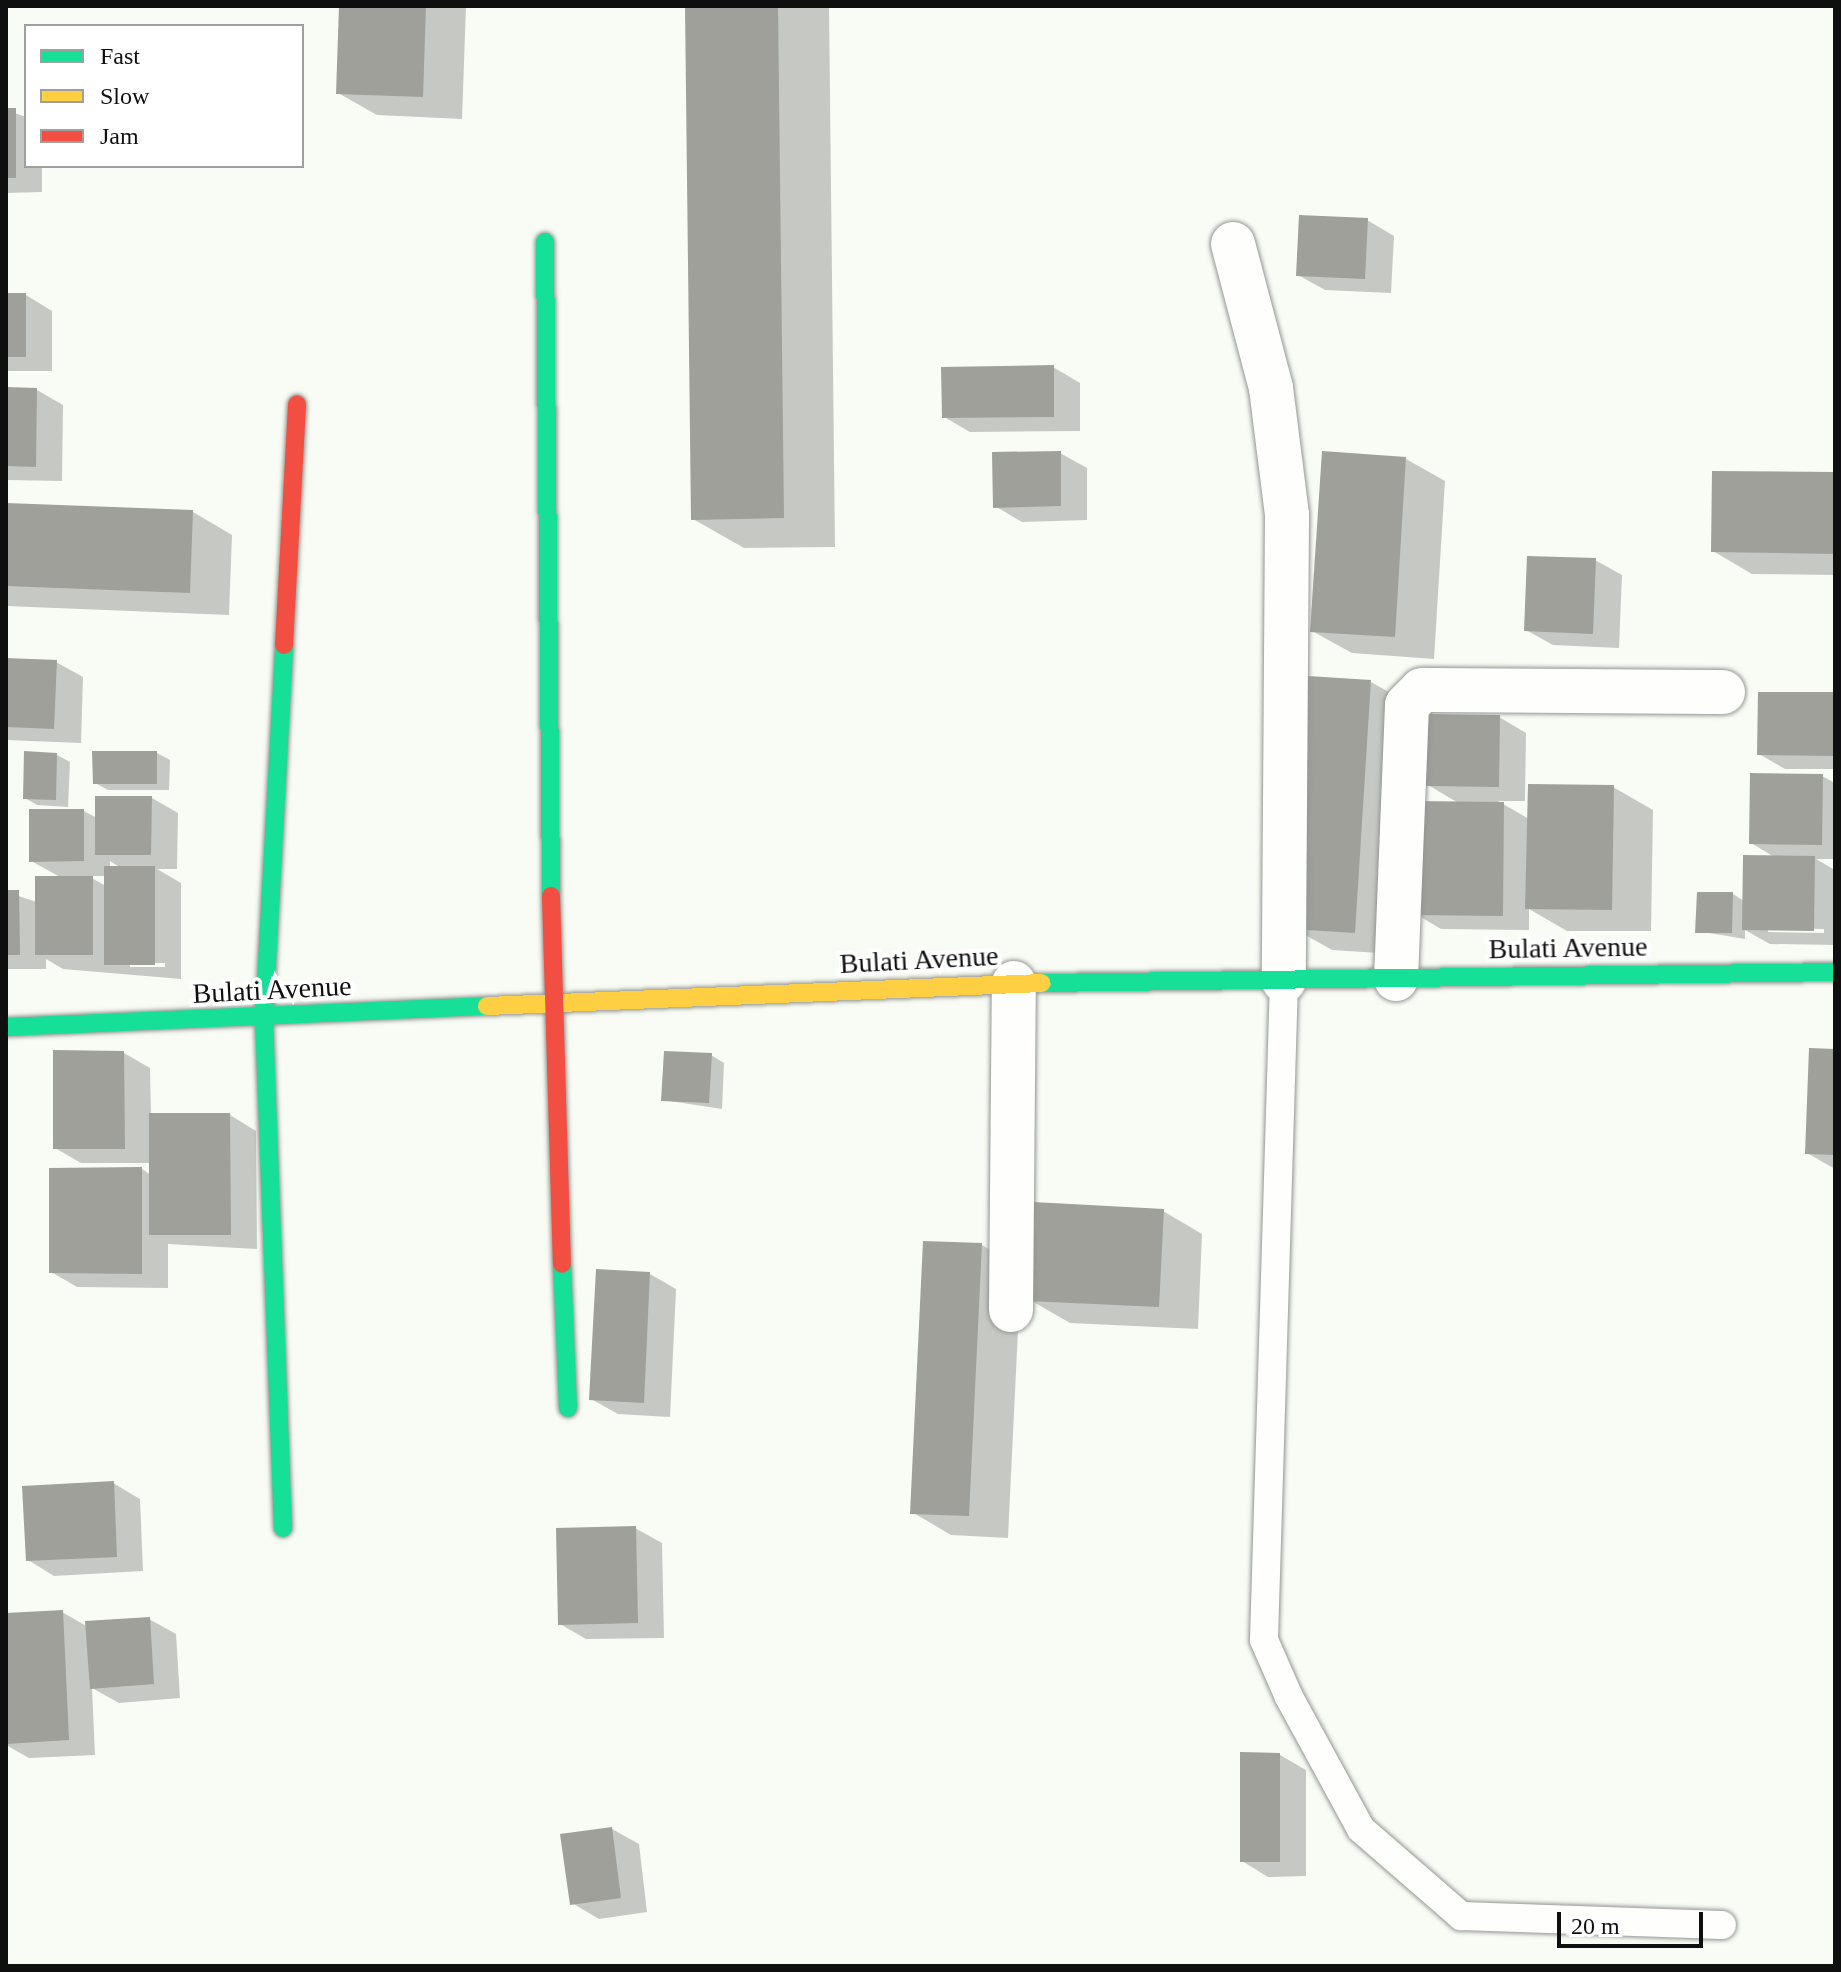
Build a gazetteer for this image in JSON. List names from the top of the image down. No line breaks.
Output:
{"streets":{"street":["Bulati Avenue"]},"legend":["Fast","Slow","Jam"],"scale_bar":"20 m"}
